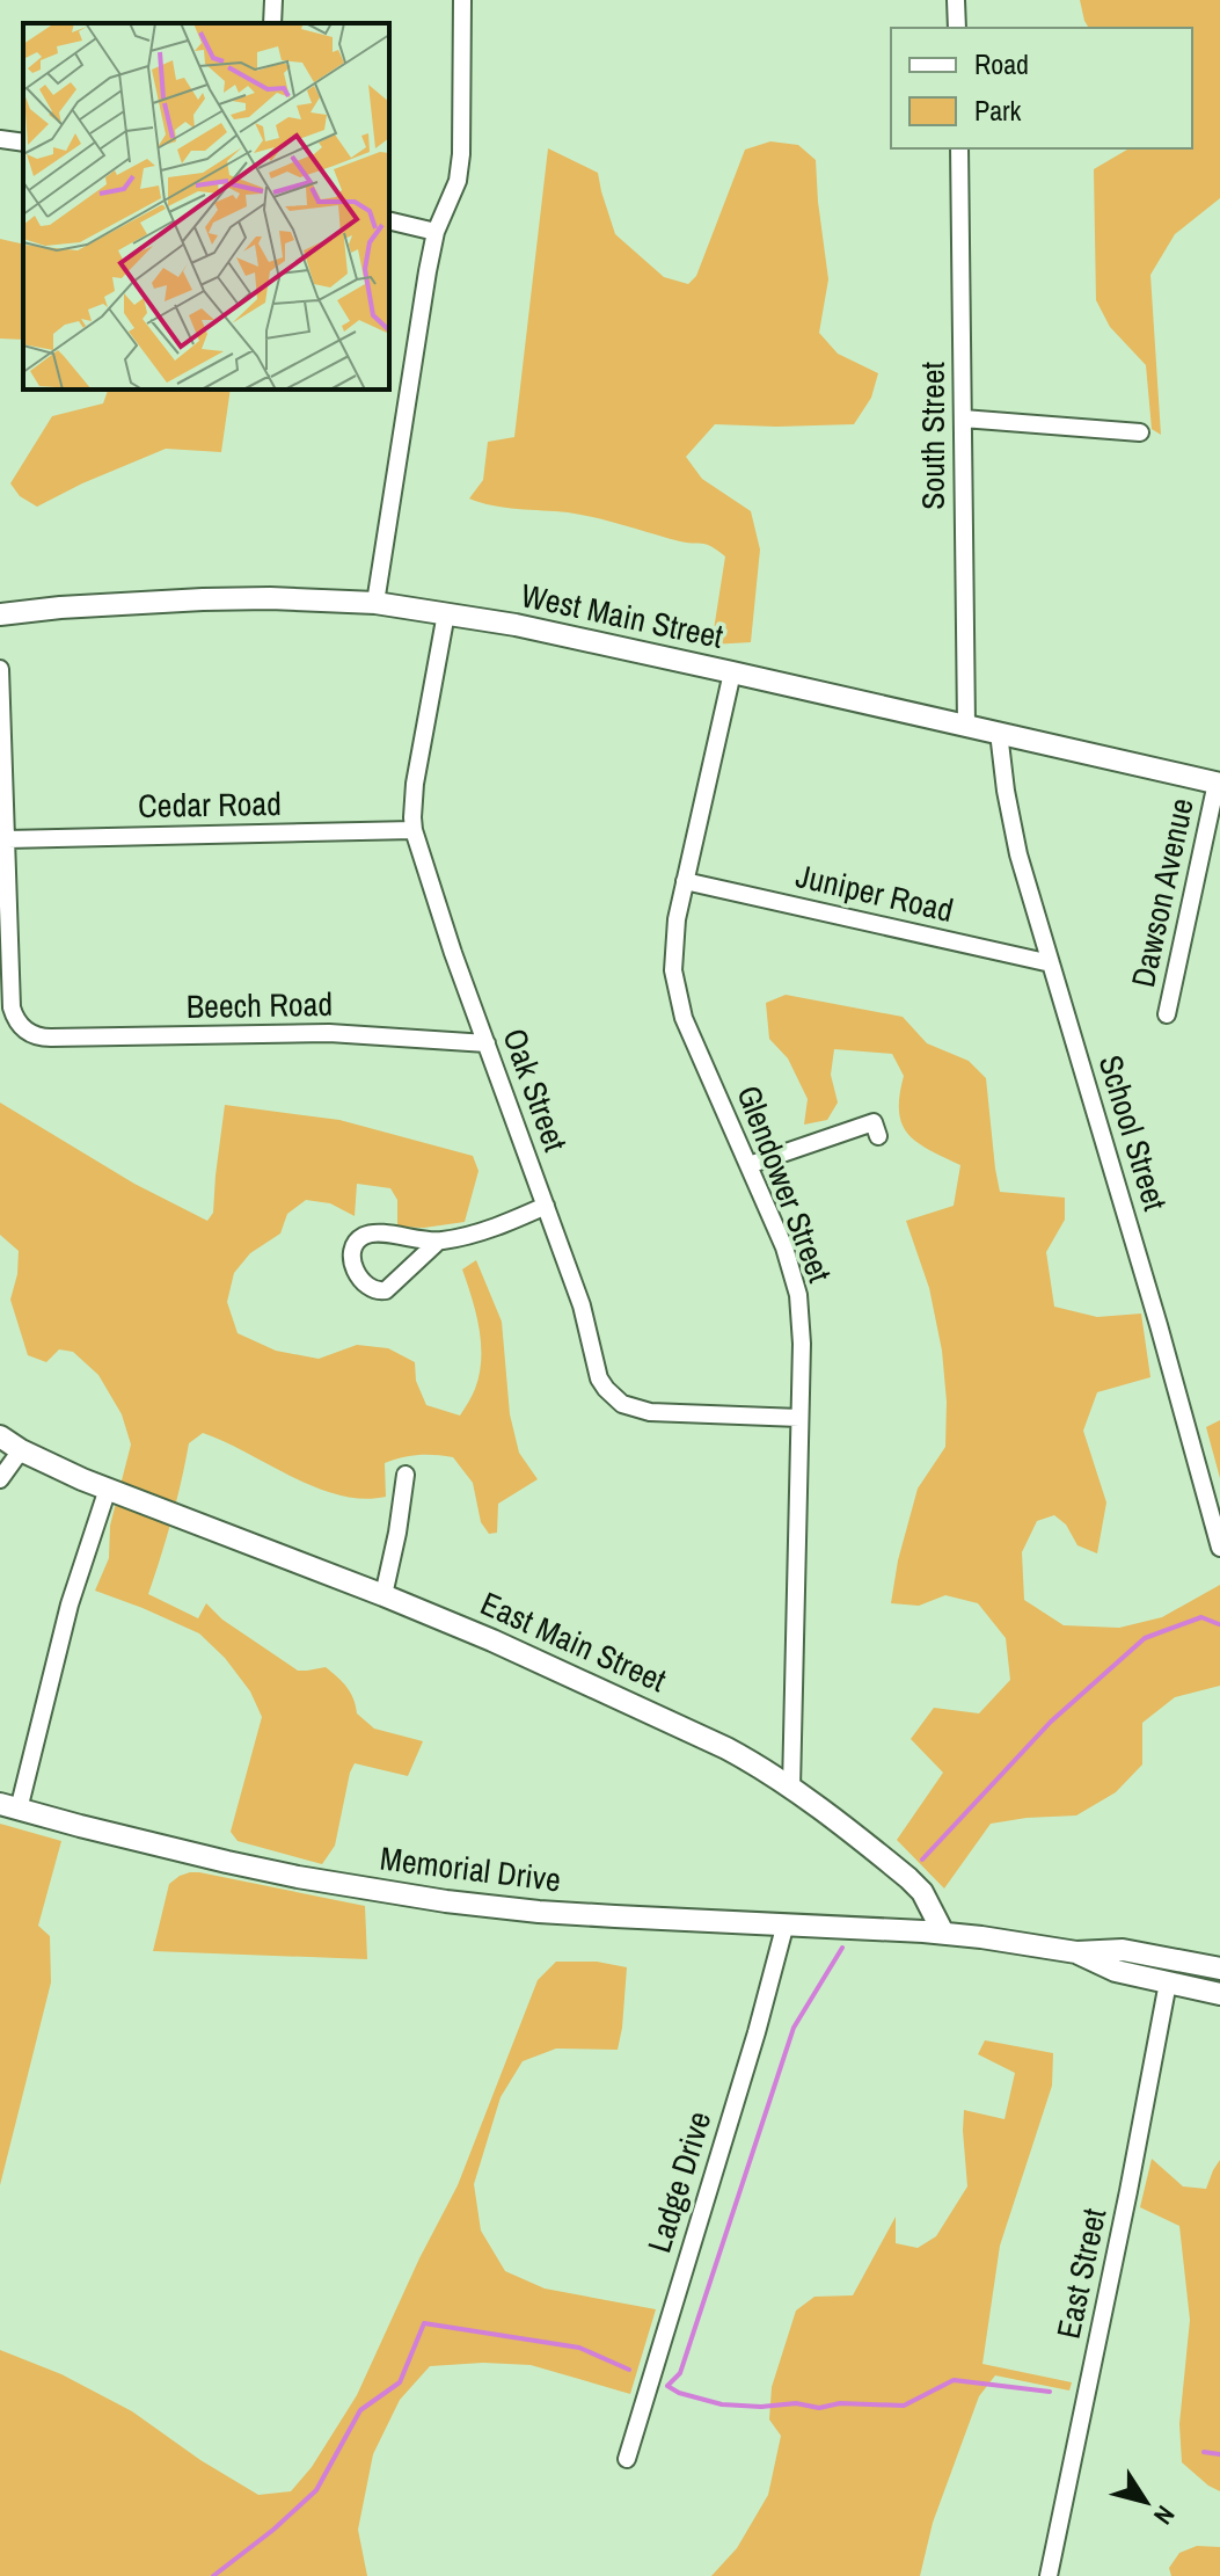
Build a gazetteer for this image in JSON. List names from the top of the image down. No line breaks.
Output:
{"streets":{"main road":["West Main Street","East Main Street","Memorial Drive"],"street":["South Street","Cedar Road","Juniper Road","Dawson Avenue","Beech Road","Oak Street","School Street","Glendower Street","Ladge Drive","East Street"]},"crossings":[["South Street","West Main Street"],["West Main Street","Dawson Avenue"],["West Main Street","Oak Street"],["West Main Street","School Street"],["West Main Street","Glendower Street"],["Cedar Road","Beech Road"],["Cedar Road","Oak Street"],["Juniper Road","School Street"],["Juniper Road","Glendower Street"],["Beech Road","Oak Street"],["Oak Street","Glendower Street"],["Glendower Street","East Main Street"],["East Main Street","Memorial Drive"],["Memorial Drive","Ladge Drive"]],"legend":["Road","Park"],"north":"bottom right"}
